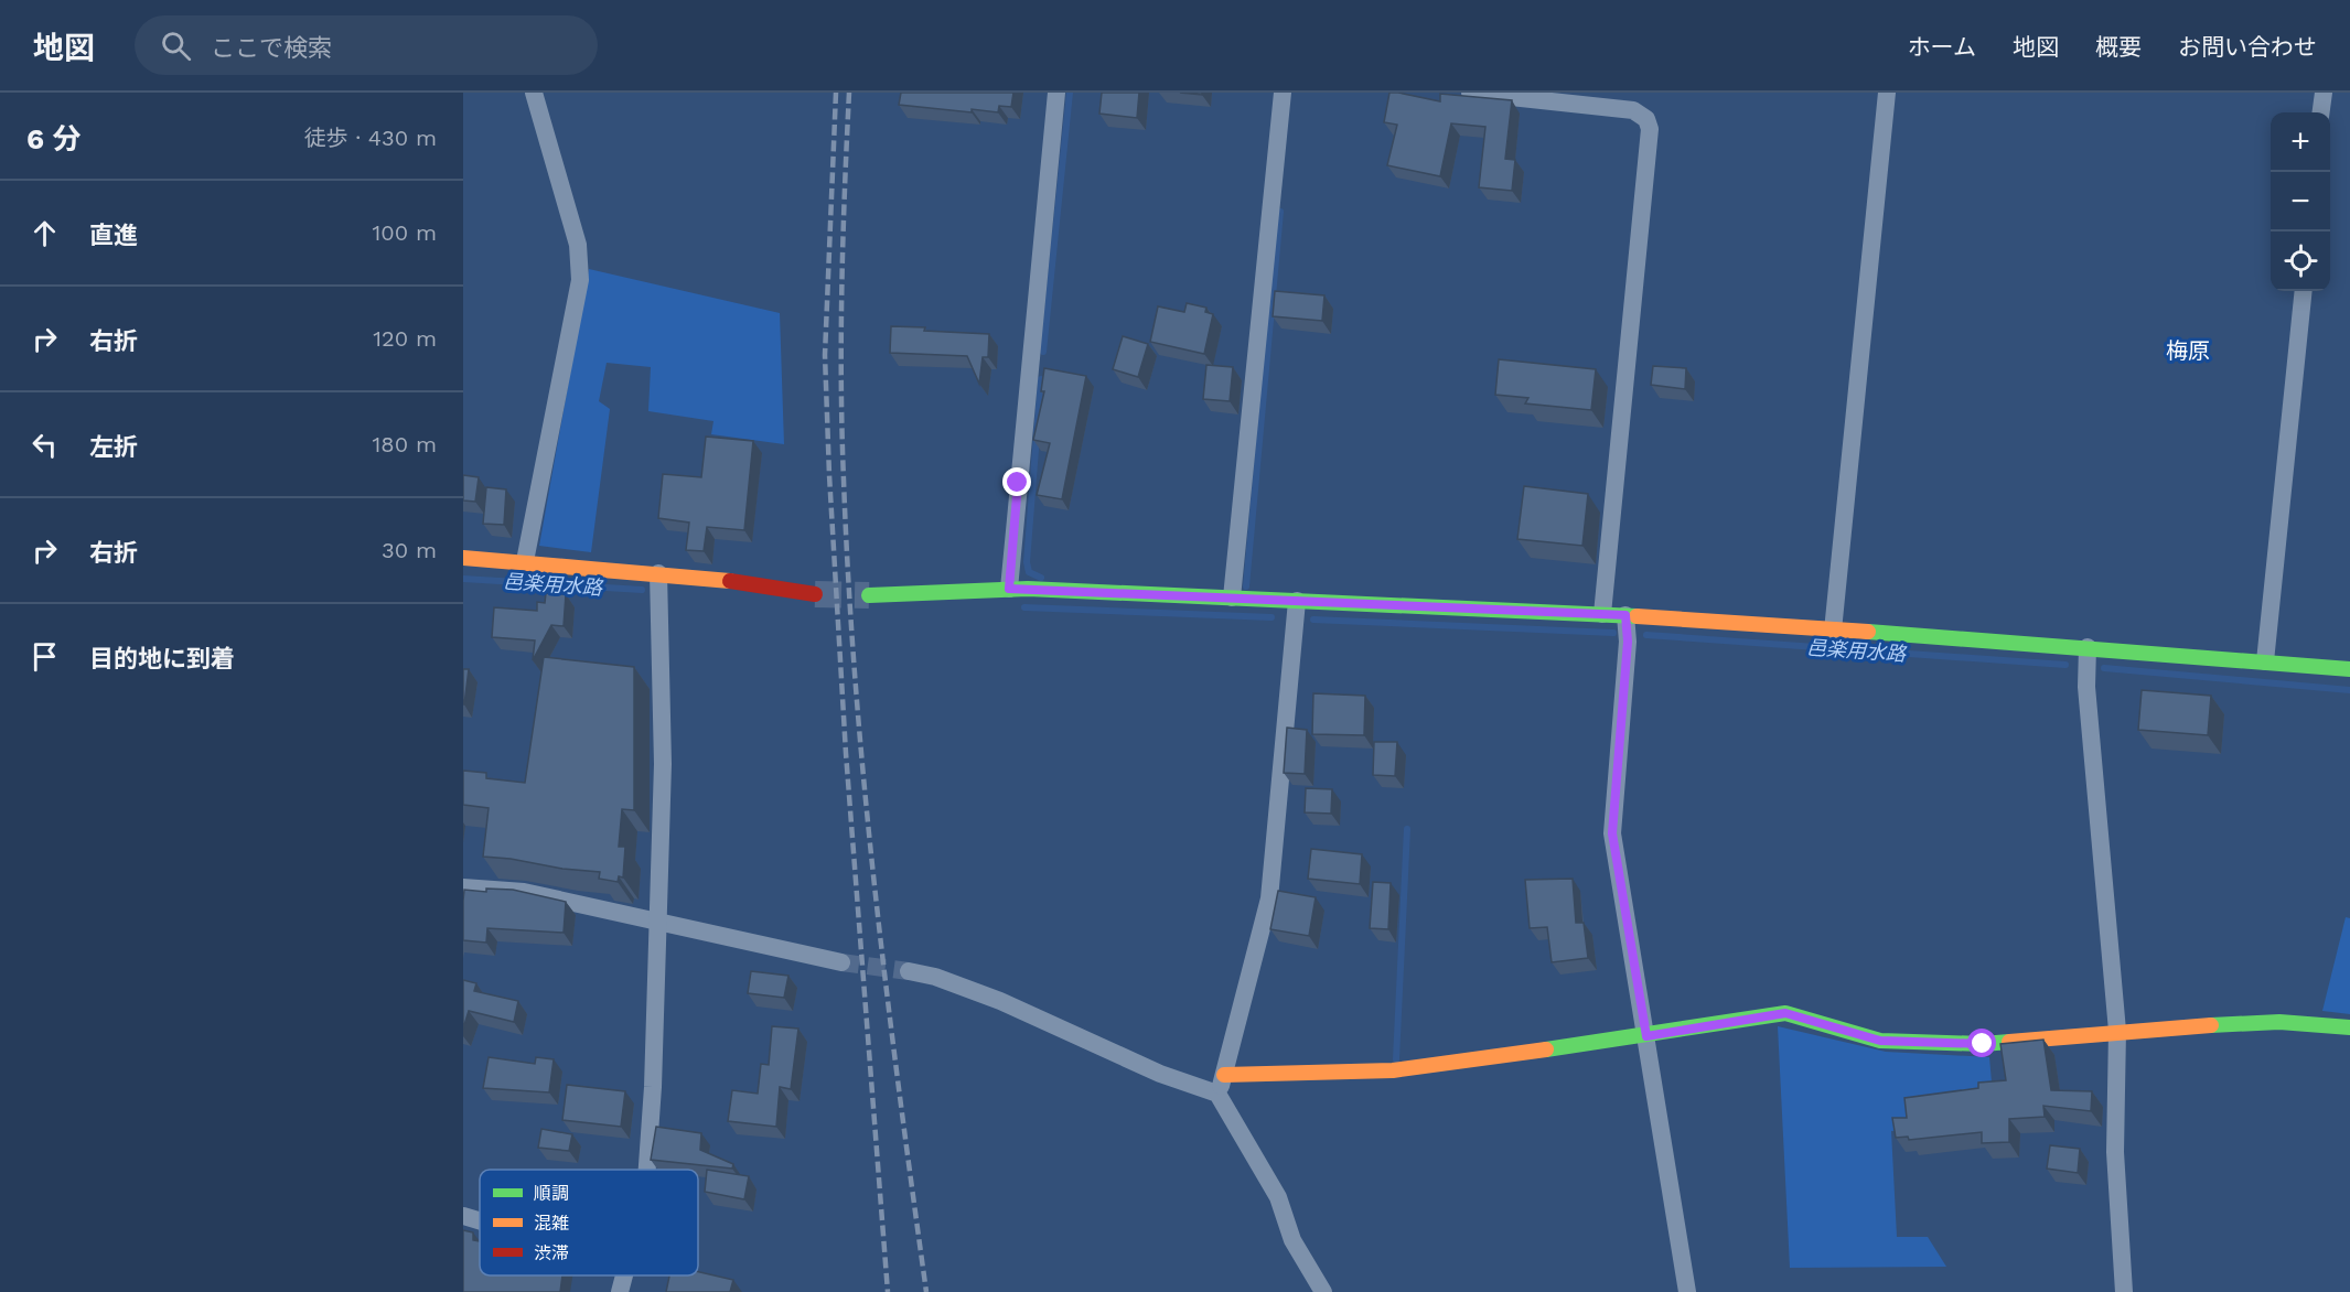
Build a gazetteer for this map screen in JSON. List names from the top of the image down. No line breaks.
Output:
{"districts":["梅原"],"water":["邑楽用水路"],"legend":["順調","混雑","渋滞"],"page":{"header":"地図","search":"ここで検索","nav":["ホーム","地図","概要","お問い合わせ"],"heading":["6 分","徒歩 · 430 m"],"map_buttons":["+","−"],"list":[["直進","100 m"],["右折","120 m"],["左折","180 m"],["右折","30 m"],"目的地に到着"]}}
